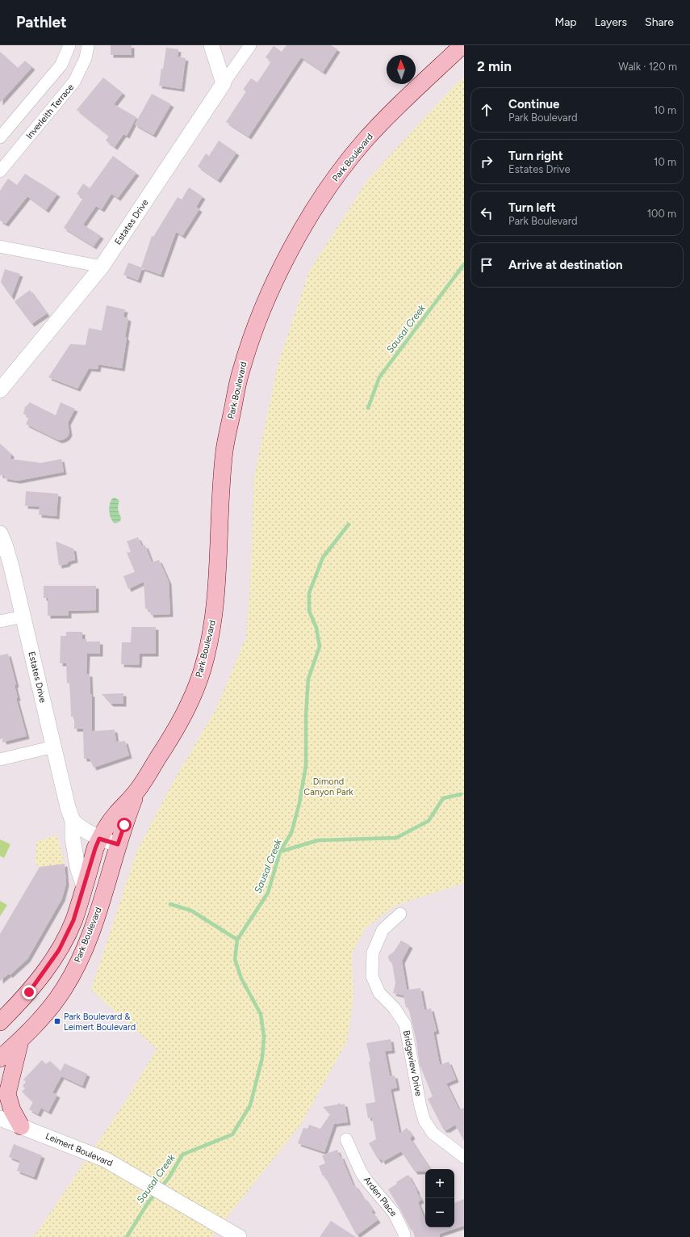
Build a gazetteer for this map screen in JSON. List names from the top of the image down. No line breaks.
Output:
{"streets":{"main road":["Park Boulevard"],"street":["Inverleith Terrace","Estates Drive","Bridgeview Drive","Leimert Boulevard","Arden Place"]},"crossings":[["Park Boulevard","Estates Drive"]],"water":["Sausal Creek"],"parks":["Dimond Canyon Park"],"places":{"transit":["Park Boulevard & Leimert Boulevard"]},"north":"top","page":{"header":"Pathlet","nav":["Map","Layers","Share"],"heading":["2 min","Walk · 120 m"],"list":[["Continue","Park Boulevard","10 m"],["Turn right","Estates Drive","10 m"],["Turn left","Park Boulevard","100 m"],"Arrive at destination"],"map_buttons":["+","−"]}}
